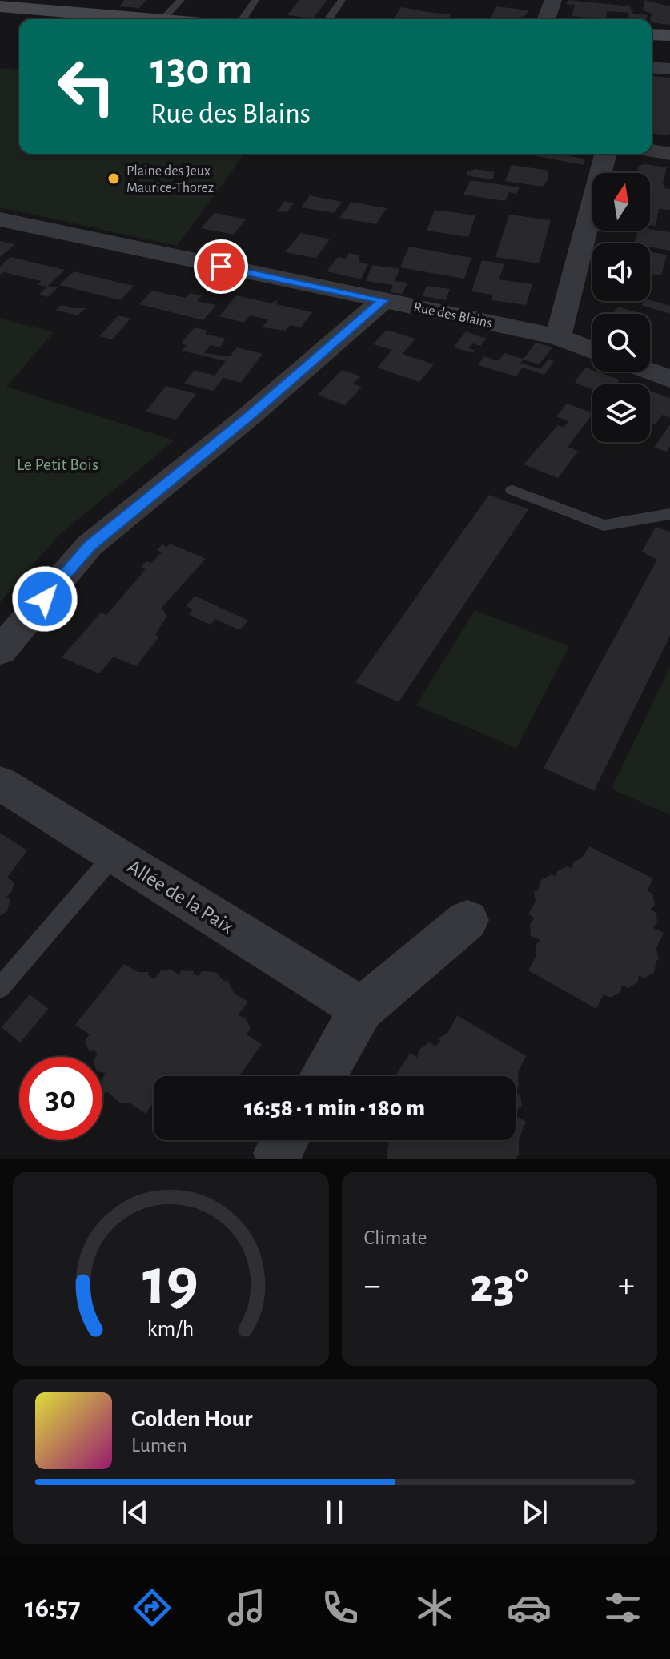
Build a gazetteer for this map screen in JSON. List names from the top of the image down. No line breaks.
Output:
{"streets":{"street":["Rue des Blains","Allée de la Paix"]},"parks":["Le Petit Bois"],"places":["Plaine des Jeux Maurice-Thorez"],"north":"top","page":{"turn":["130 m","Rue des Blains"],"limit":"30","trip":"16:58 · 1 min · 180 m","tile":"Climate","heat":["−","23°","+"],"song":["Golden Hour","Lumen"],"tabs":"16:57","gauge":["19","km/h"]}}
